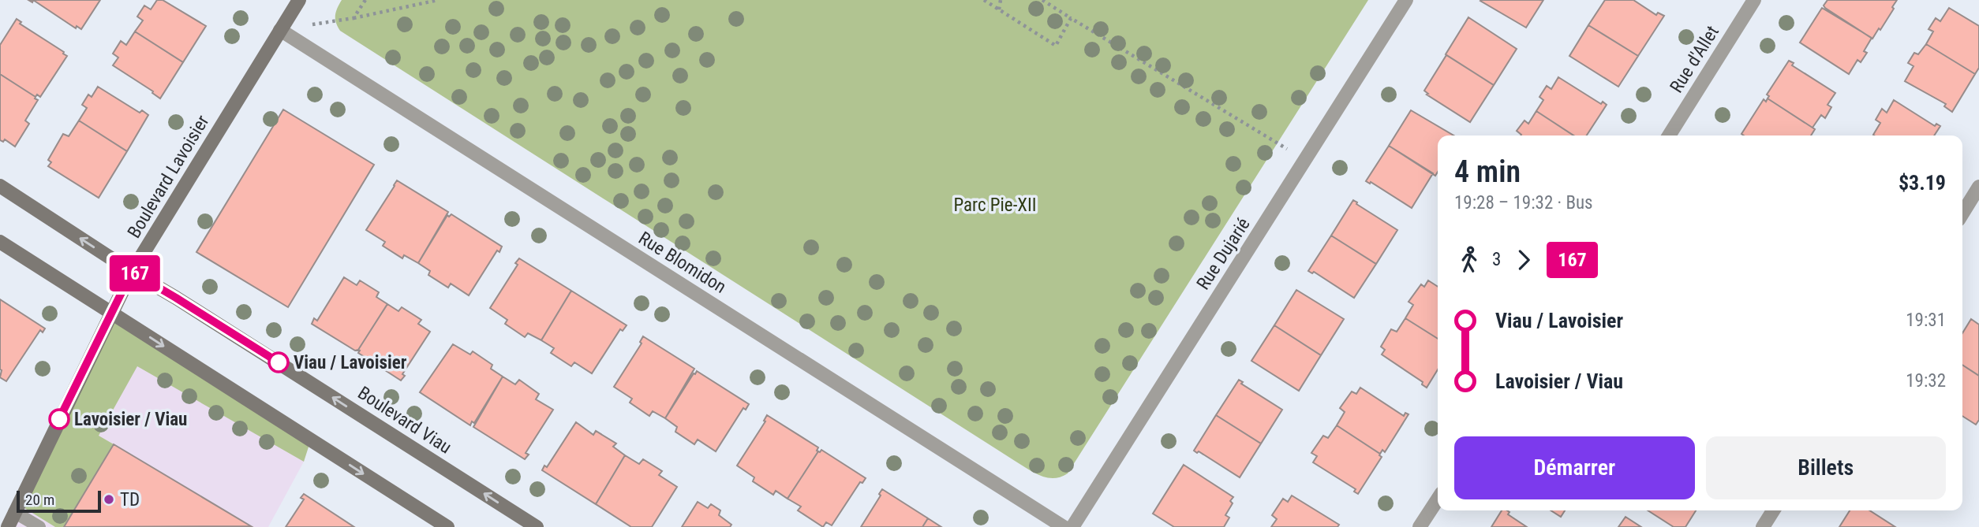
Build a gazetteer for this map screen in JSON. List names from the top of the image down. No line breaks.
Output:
{"streets":{"main road":["Boulevard Lavoisier","Boulevard Viau"],"street":["Rue d'Allet","Rue Dujarié","Rue Blomidon"]},"crossings":[["Boulevard Lavoisier","Rue Blomidon"],["Boulevard Lavoisier","Boulevard Viau"]],"parks":["Parc Pie-XII"],"places":["Viau / Lavoisier","Lavoisier / Viau","TD"],"lines":["bus line 167"],"scale_bar":"20 m","page":{"on_map":"167","heading":["4 min","19:28 – 19:32 · Bus","$3.19"],"legs":["3","167"],"list":[{"name":"Viau / Lavoisier","value":"19:31"},{"name":"Lavoisier / Viau","value":"19:32"}],"buttons":["Démarrer","Billets"],"scale":"20 m"}}
